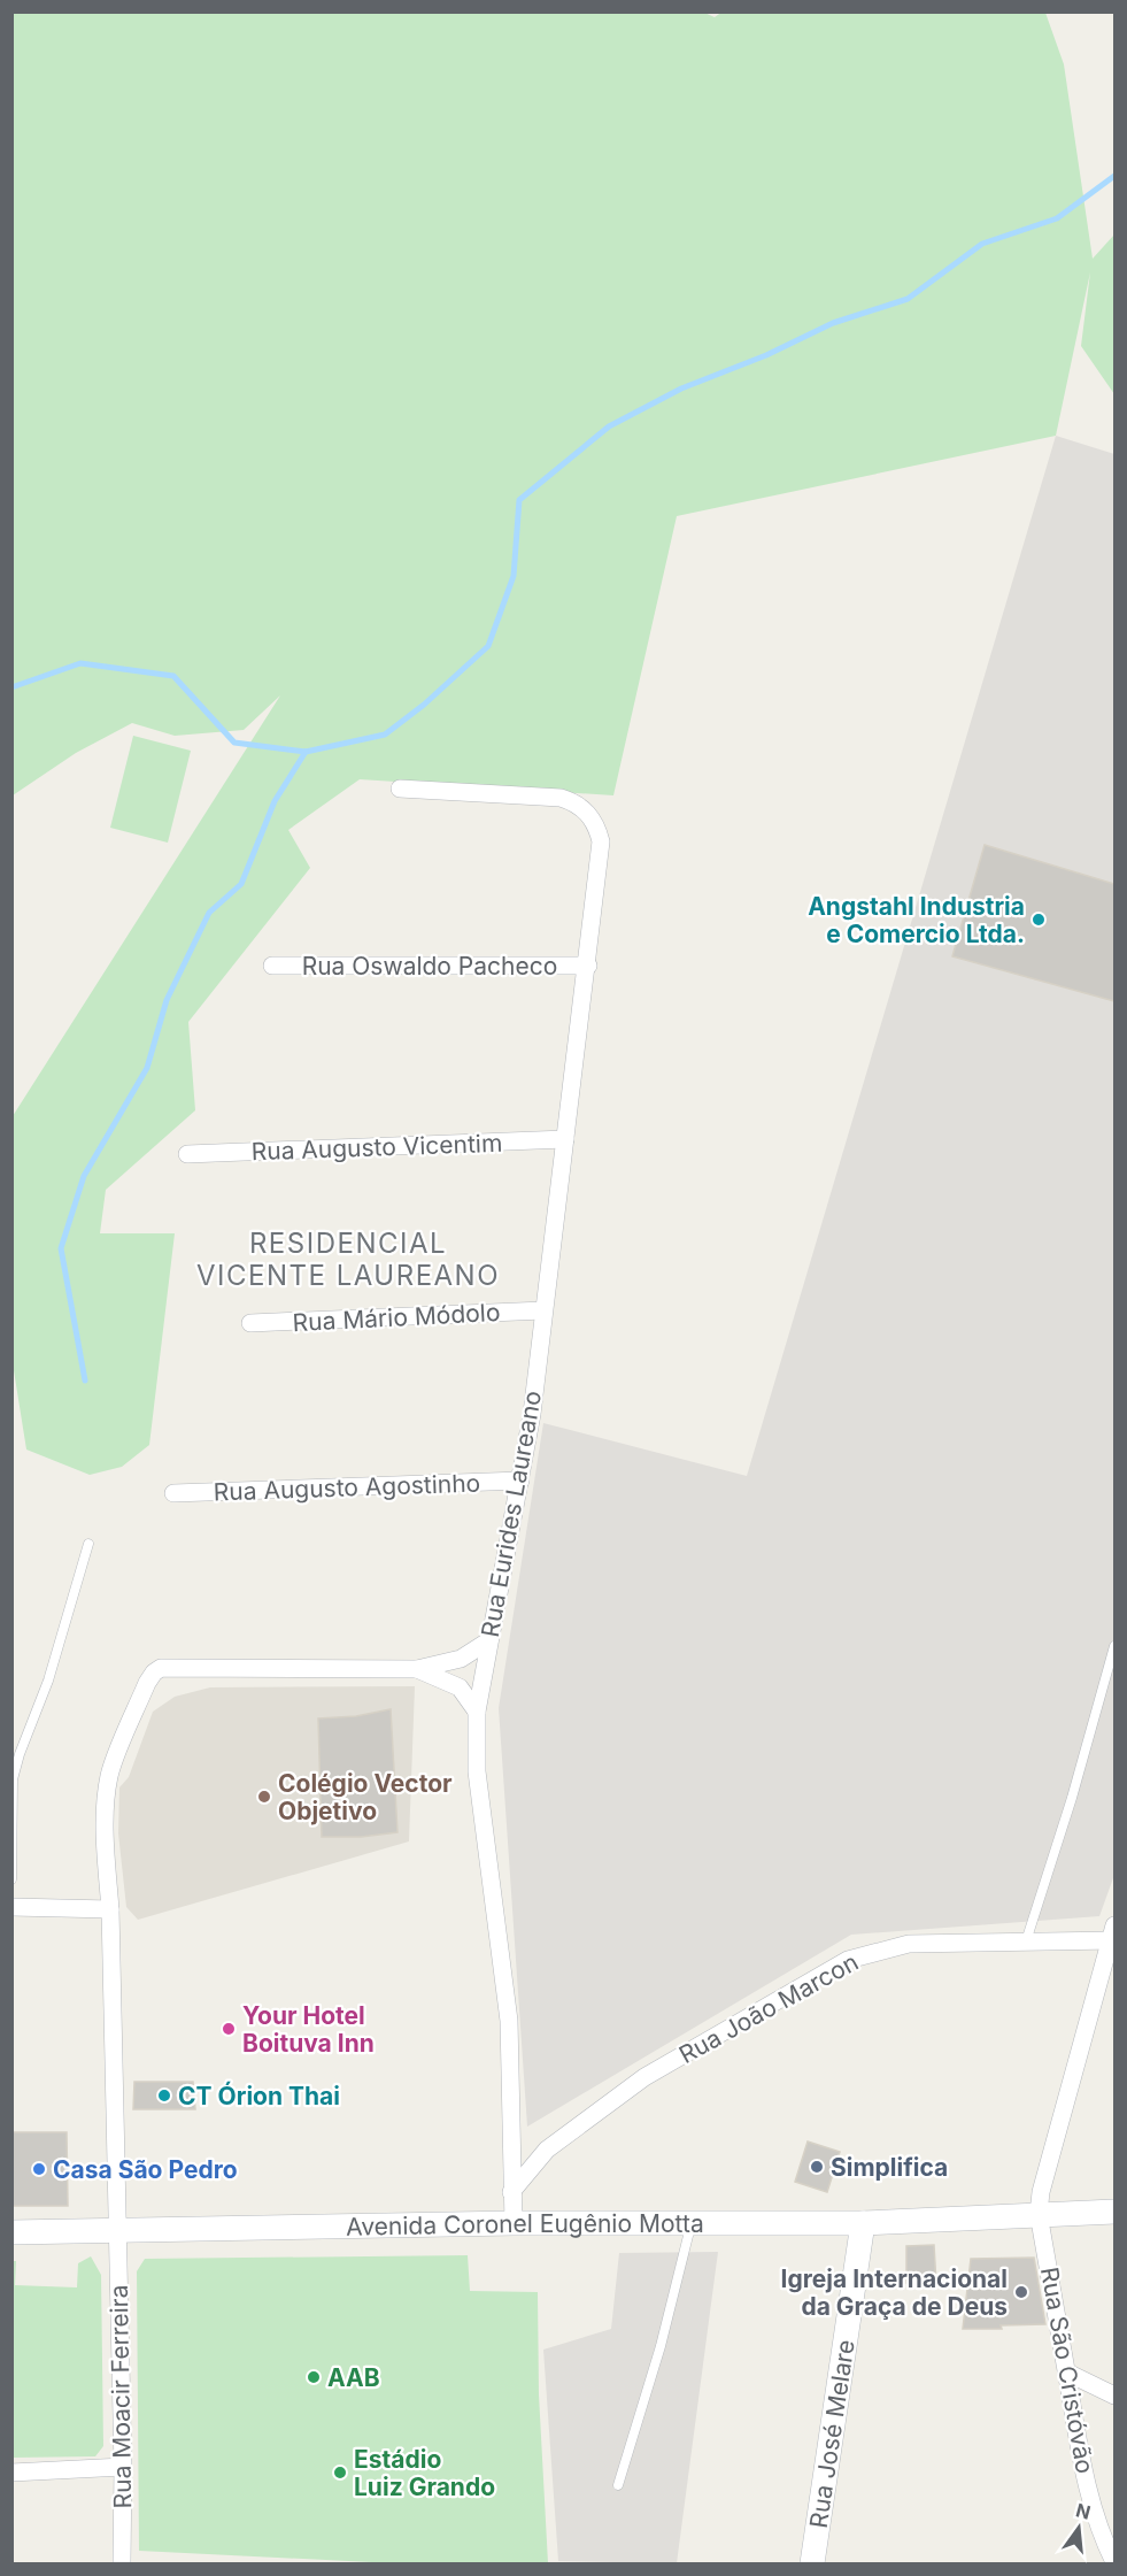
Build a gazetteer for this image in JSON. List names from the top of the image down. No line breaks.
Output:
{"streets":{"main road":["Avenida Coronel Eugênio Motta","Rua José Melare"],"street":["Rua Oswaldo Pacheco","Rua Augusto Vicentim","Rua Mário Módolo","Rua Augusto Agostinho","Rua Eurides Laureano","Rua João Marcon","Rua São Cristóvão","Rua Moacir Ferreira"]},"crossings":[["Rua Oswaldo Pacheco","Rua Eurides Laureano"],["Rua Augusto Vicentim","Rua Eurides Laureano"],["Rua Mário Módolo","Rua Eurides Laureano"],["Rua Augusto Agostinho","Rua Eurides Laureano"],["Rua Eurides Laureano","Rua João Marcon"],["Rua Eurides Laureano","Avenida Coronel Eugênio Motta"],["Rua João Marcon","Rua São Cristóvão"],["Avenida Coronel Eugênio Motta","Rua São Cristóvão"],["Avenida Coronel Eugênio Motta","Rua Moacir Ferreira"],["Avenida Coronel Eugênio Motta","Rua José Melare"]],"districts":["RESIDENCIAL VICENTE LAUREANO"],"places":["Angstahl Industria e Comercio Ltda.","Colégio Vector Objetivo","Your Hotel Boituva Inn","CT Órion Thai","Simplifica","Casa São Pedro","Igreja Internacional da Graça de Deus","AAB","Estádio Luiz Grando"],"north":"top"}
